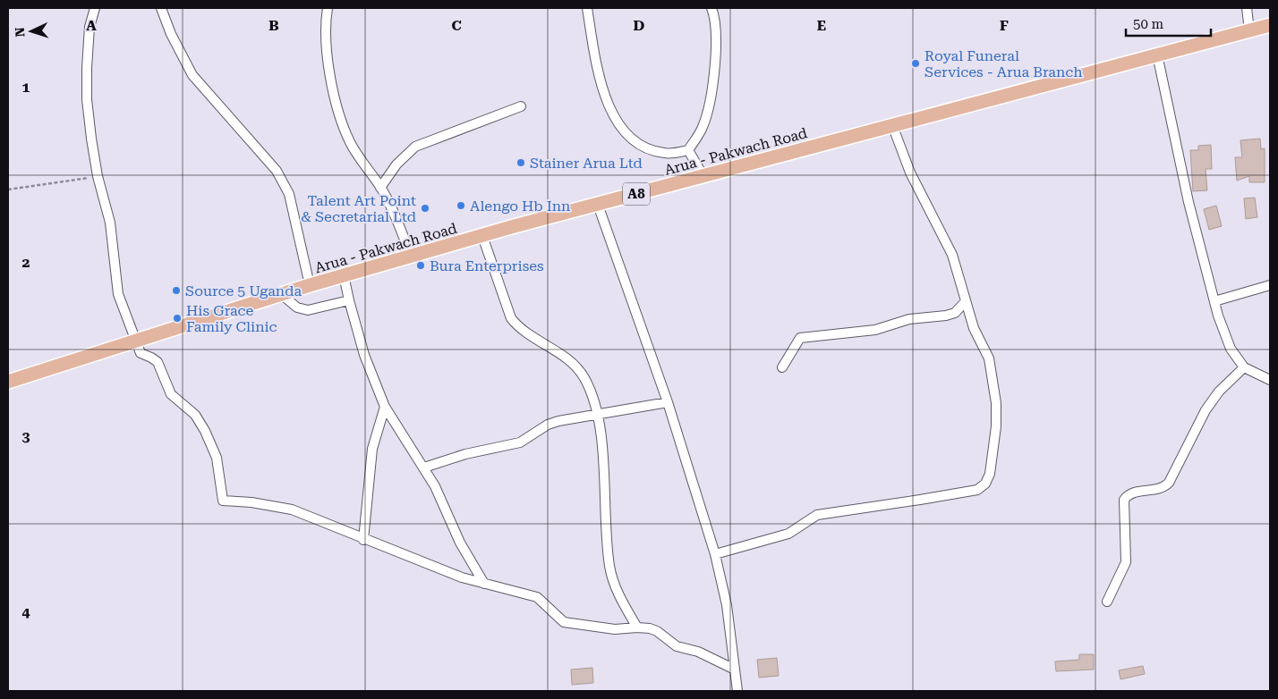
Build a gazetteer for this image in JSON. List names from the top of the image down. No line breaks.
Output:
{"streets":{"main road":["Arua - Pakwach Road","A8"]},"places":["Royal Funeral Services - Arua Branch","Stainer Arua Ltd","Alengo Hb Inn","Talent Art Point & Secretarial Ltd","Bura Enterprises","Source 5 Uganda","His Grace Family Clinic"],"scale_bar":"50 m","north":"left","grid":{"columns":["A","B","C","D","E","F"],"rows":["1","2","3","4"]}}
